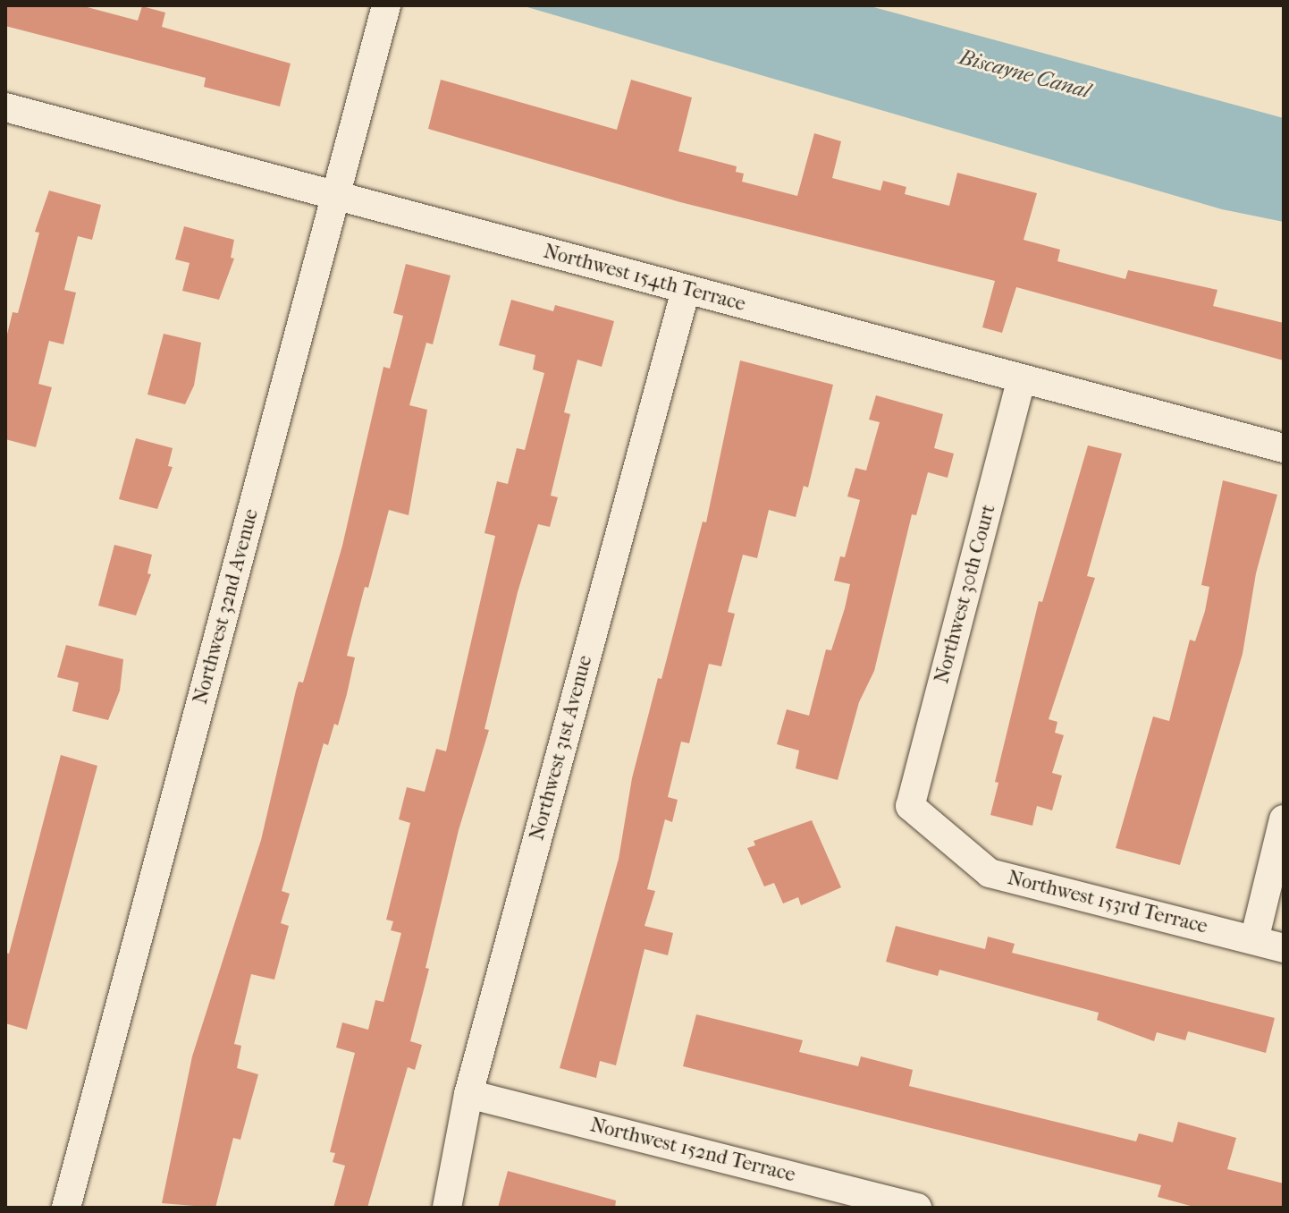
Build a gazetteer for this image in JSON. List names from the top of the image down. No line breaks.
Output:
{"streets":{"street":["Northwest 154th Terrace","Northwest 30th Court","Northwest 32nd Avenue","Northwest 31st Avenue","Northwest 153rd Terrace","Northwest 152nd Terrace"]},"crossings":[["Northwest 154th Terrace","Northwest 30th Court"],["Northwest 154th Terrace","Northwest 32nd Avenue"],["Northwest 154th Terrace","Northwest 31st Avenue"],["Northwest 30th Court","Northwest 153rd Terrace"],["Northwest 31st Avenue","Northwest 152nd Terrace"]],"water":["Biscayne Canal"]}
